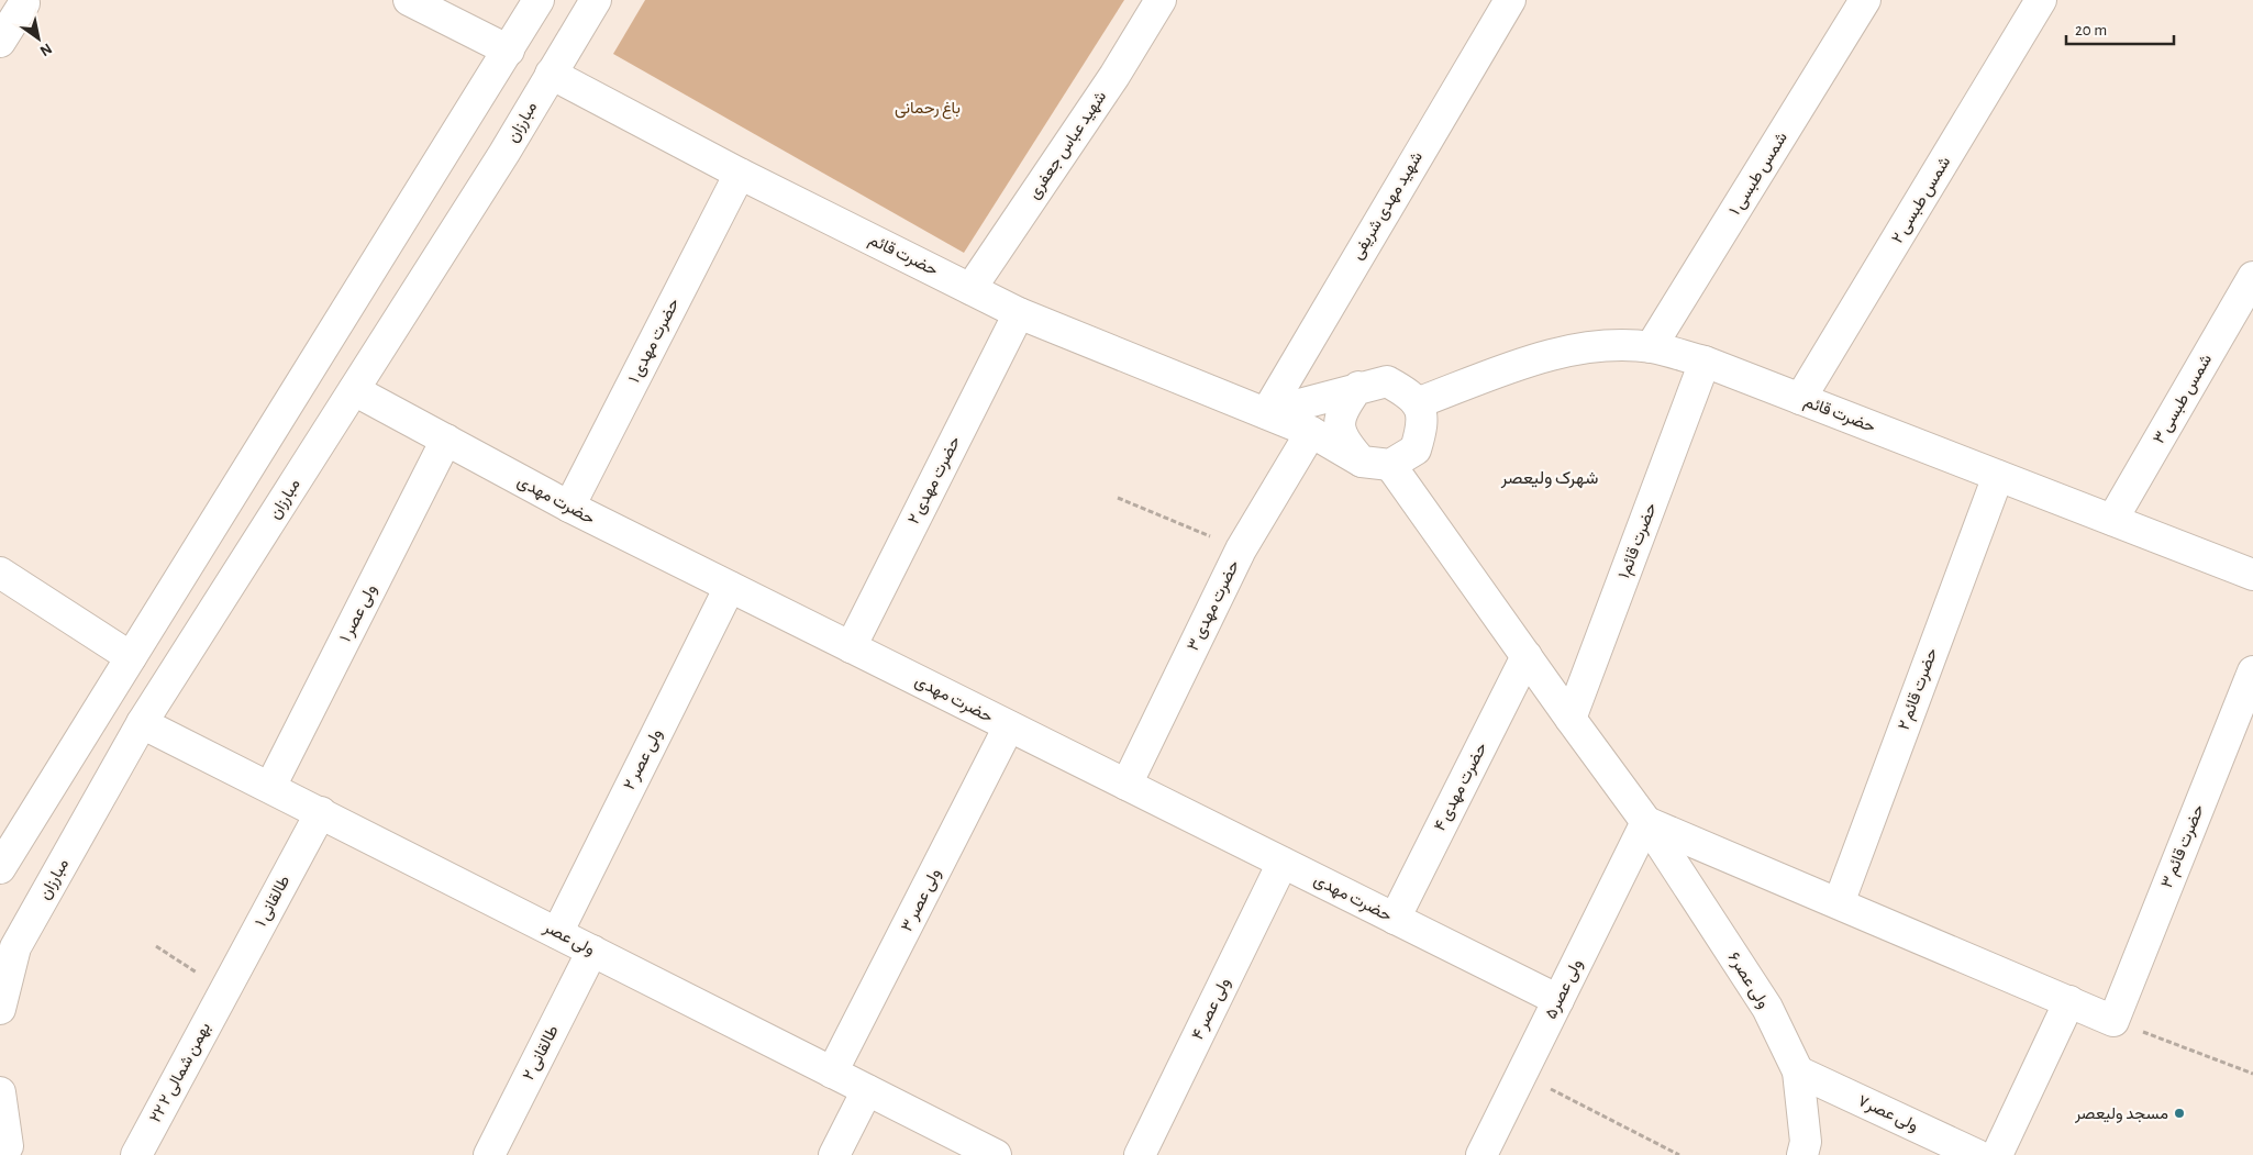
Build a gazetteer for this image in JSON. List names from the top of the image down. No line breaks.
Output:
{"streets":{"street":["مبارزان","شهید عباس جعفری","شمس طبسی ۱","شمس طبسی ۲","شهید مهدی شریفی","حضرت قائم","حضرت مهدی ۱","شمس طبسی ۳","حضرت مهدی ۲","حضرت مهدی","حضرت قائم۱","حضرت مهدی ۳","ولی عصر ۱","حضرت قائم ۲","ولی عصر ۲","حضرت مهدی ۴","حضرت قائم ۳","ولی عصر ۳","طالقانی ۱","ولی عصر","ولی عصر۶","ولی عصر۵","ولی عصر ۴","طالقانی ۲","۲۲ بهمن شمالی ۲","ولی عصر۷"]},"crossings":[["مبارزان","حضرت قائم"],["مبارزان","حضرت مهدی"],["مبارزان","ولی عصر"],["شهید عباس جعفری","حضرت قائم"],["شمس طبسی ۱","حضرت قائم"],["شمس طبسی ۲","حضرت قائم"],["شهید مهدی شریفی","حضرت قائم"],["حضرت قائم","حضرت مهدی ۱"],["حضرت قائم","شمس طبسی ۳"],["حضرت قائم","حضرت مهدی ۲"],["حضرت قائم","حضرت قائم۱"],["حضرت قائم","حضرت مهدی ۳"],["حضرت قائم","حضرت قائم ۲"],["حضرت مهدی ۱","حضرت مهدی"],["حضرت مهدی ۲","حضرت مهدی"],["حضرت مهدی","حضرت مهدی ۳"],["حضرت مهدی","ولی عصر ۱"],["حضرت مهدی","ولی عصر ۲"],["حضرت مهدی","حضرت مهدی ۴"],["حضرت مهدی","ولی عصر ۳"],["حضرت مهدی","ولی عصر۵"],["حضرت مهدی","ولی عصر ۴"],["ولی عصر ۱","ولی عصر"],["ولی عصر ۲","ولی عصر"],["ولی عصر ۳","ولی عصر"],["طالقانی ۱","ولی عصر"],["طالقانی ۱","۲۲ بهمن شمالی ۲"],["ولی عصر","طالقانی ۲"],["ولی عصر۶","ولی عصر۵"],["ولی عصر۶","ولی عصر۷"]],"districts":["شهرک ولیعصر"],"parks":["باغ رحمانی"],"places":["مسجد ولیعصر"],"scale_bar":"20 m","north":"bottom right"}
